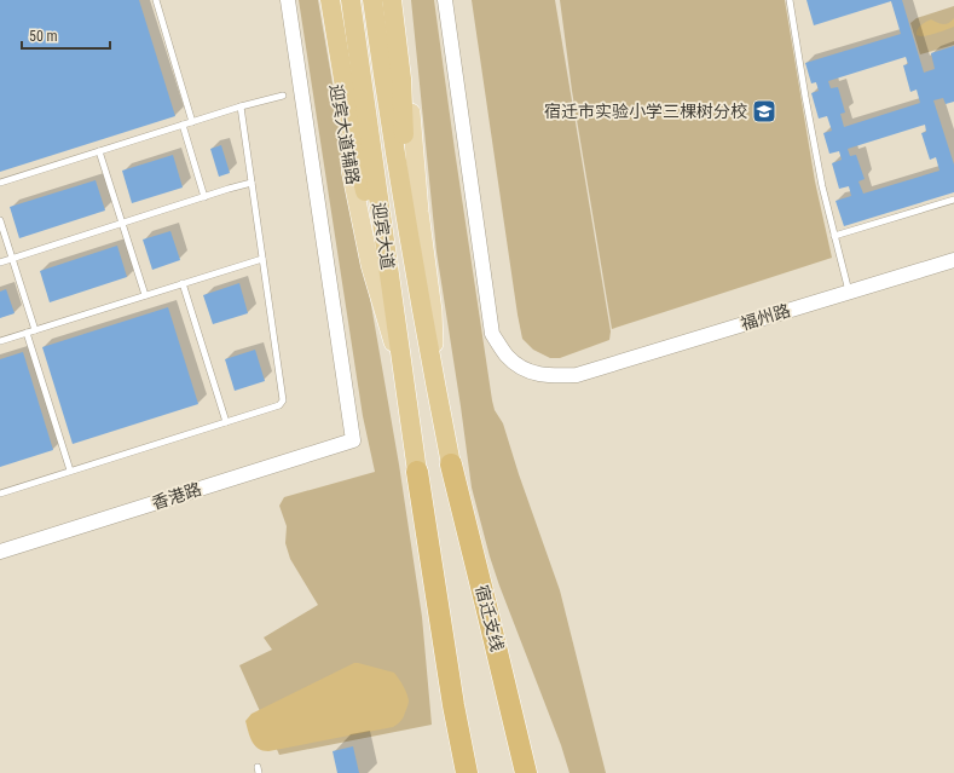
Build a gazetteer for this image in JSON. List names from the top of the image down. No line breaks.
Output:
{"streets":{"highway":["迎宾大道","宿迁支线"],"main road":["迎宾大道辅路"],"street":["福州路","香港路"]},"crossings":[["迎宾大道辅路","迎宾大道"],["迎宾大道","宿迁支线"]],"places":{"school or university":["宿迁市实验小学三棵树分校"]},"scale_bar":"50 m"}
